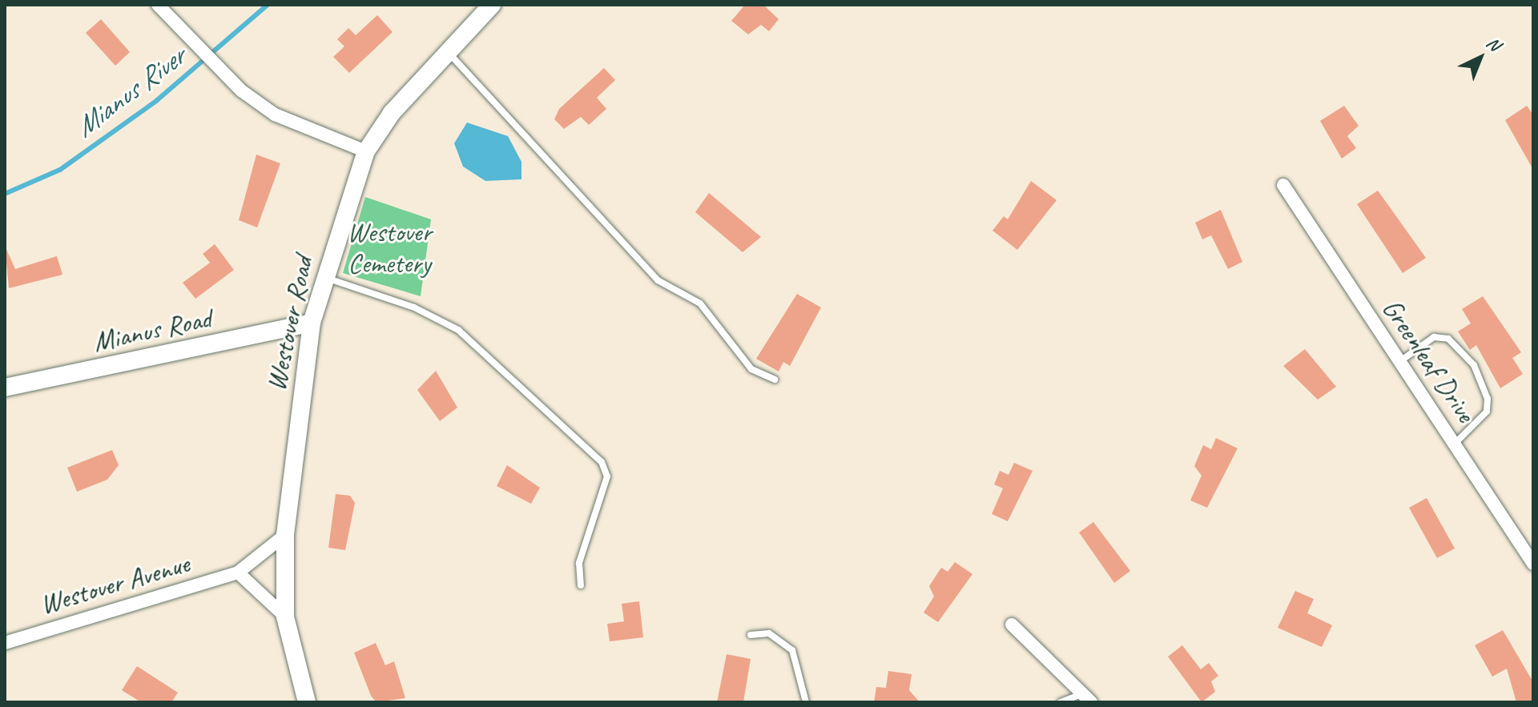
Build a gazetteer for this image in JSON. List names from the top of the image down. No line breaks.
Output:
{"streets":{"street":["Westover Road","Mianus Road","Greenleaf Drive","Westover Avenue"]},"crossings":[["Westover Road","Mianus Road"],["Westover Road","Westover Avenue"]],"water":["Mianus River"],"parks":["Westover Cemetery"],"north":"top right"}
